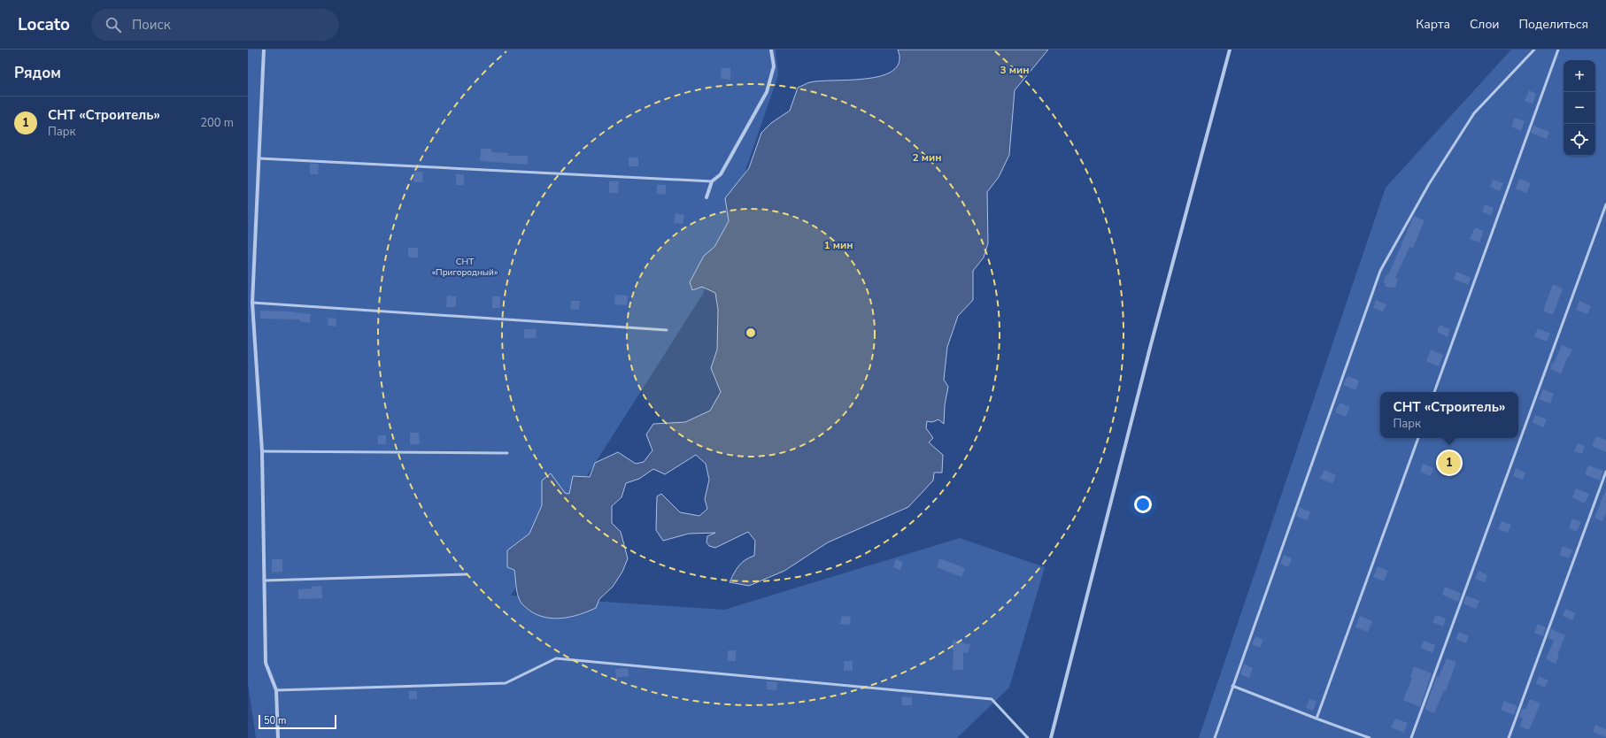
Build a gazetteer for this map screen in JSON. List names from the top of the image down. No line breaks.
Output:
{"parks":["СНТ «Пригородный»"],"scale_bar":"50 m","page":{"header":"Locato","search":"Поиск","nav":["Карта","Слои","Поделиться"],"heading":"Рядом","map_buttons":["+","−"],"list":[{"mark":"1","name":"СНТ «Строитель»","note":"Парк","value":"200 m"}],"popup":["СНТ «Строитель»","Парк"],"pins":"1","scale":"50 m"},"rings":["3 мин","2 мин","1 мин"]}
